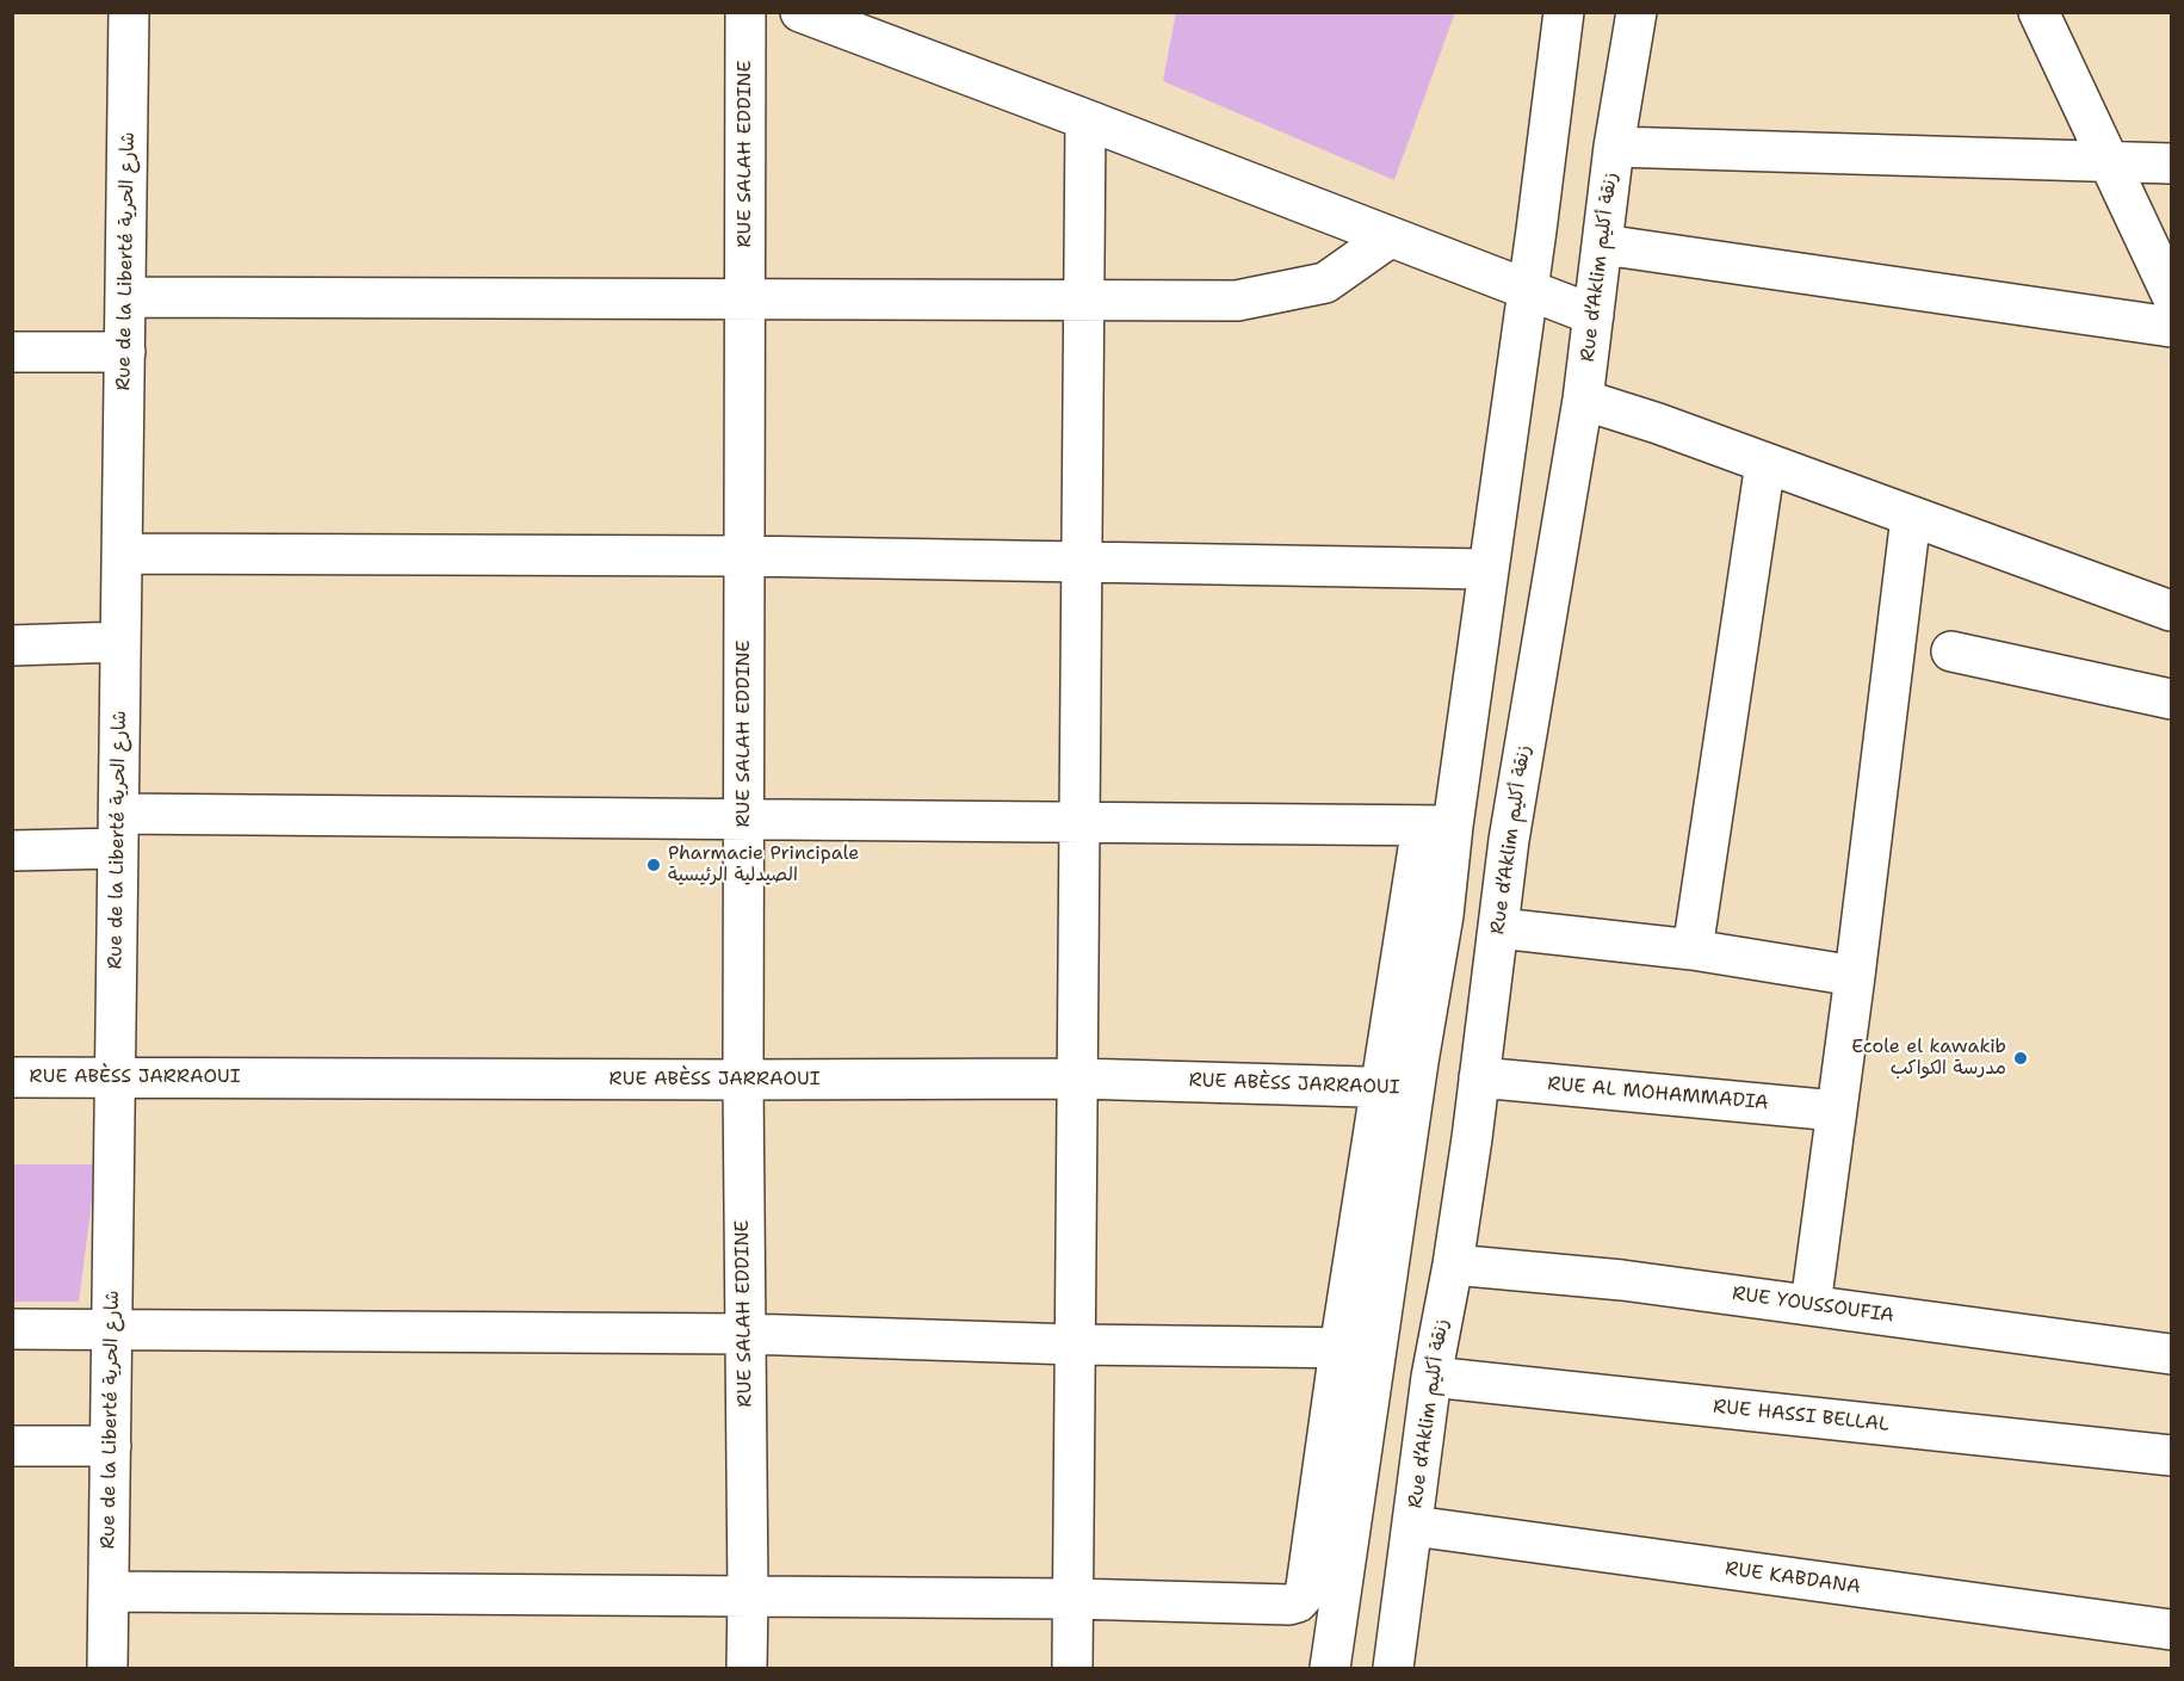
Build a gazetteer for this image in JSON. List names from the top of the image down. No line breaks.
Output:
{"streets":{"street":["RUE SALAH EDDINE","Rue de la Liberté شارع الحرية","Rue d’Aklim زنقة أكليم","RUE ABÈSS JARRAOUI","RUE AL MOHAMMADIA","RUE YOUSSOUFIA","RUE HASSI BELLAL","RUE KABDANA"]},"crossings":[["RUE SALAH EDDINE","RUE ABÈSS JARRAOUI"],["Rue de la Liberté شارع الحرية","RUE ABÈSS JARRAOUI"],["Rue d’Aklim زنقة أكليم","RUE AL MOHAMMADIA"],["Rue d’Aklim زنقة أكليم","RUE YOUSSOUFIA"],["Rue d’Aklim زنقة أكليم","RUE HASSI BELLAL"],["Rue d’Aklim زنقة أكليم","RUE KABDANA"]],"places":["Pharmacie Principale الصيدلية الرئيسية","Ecole el kawakib مدرسة الكواكب"]}
